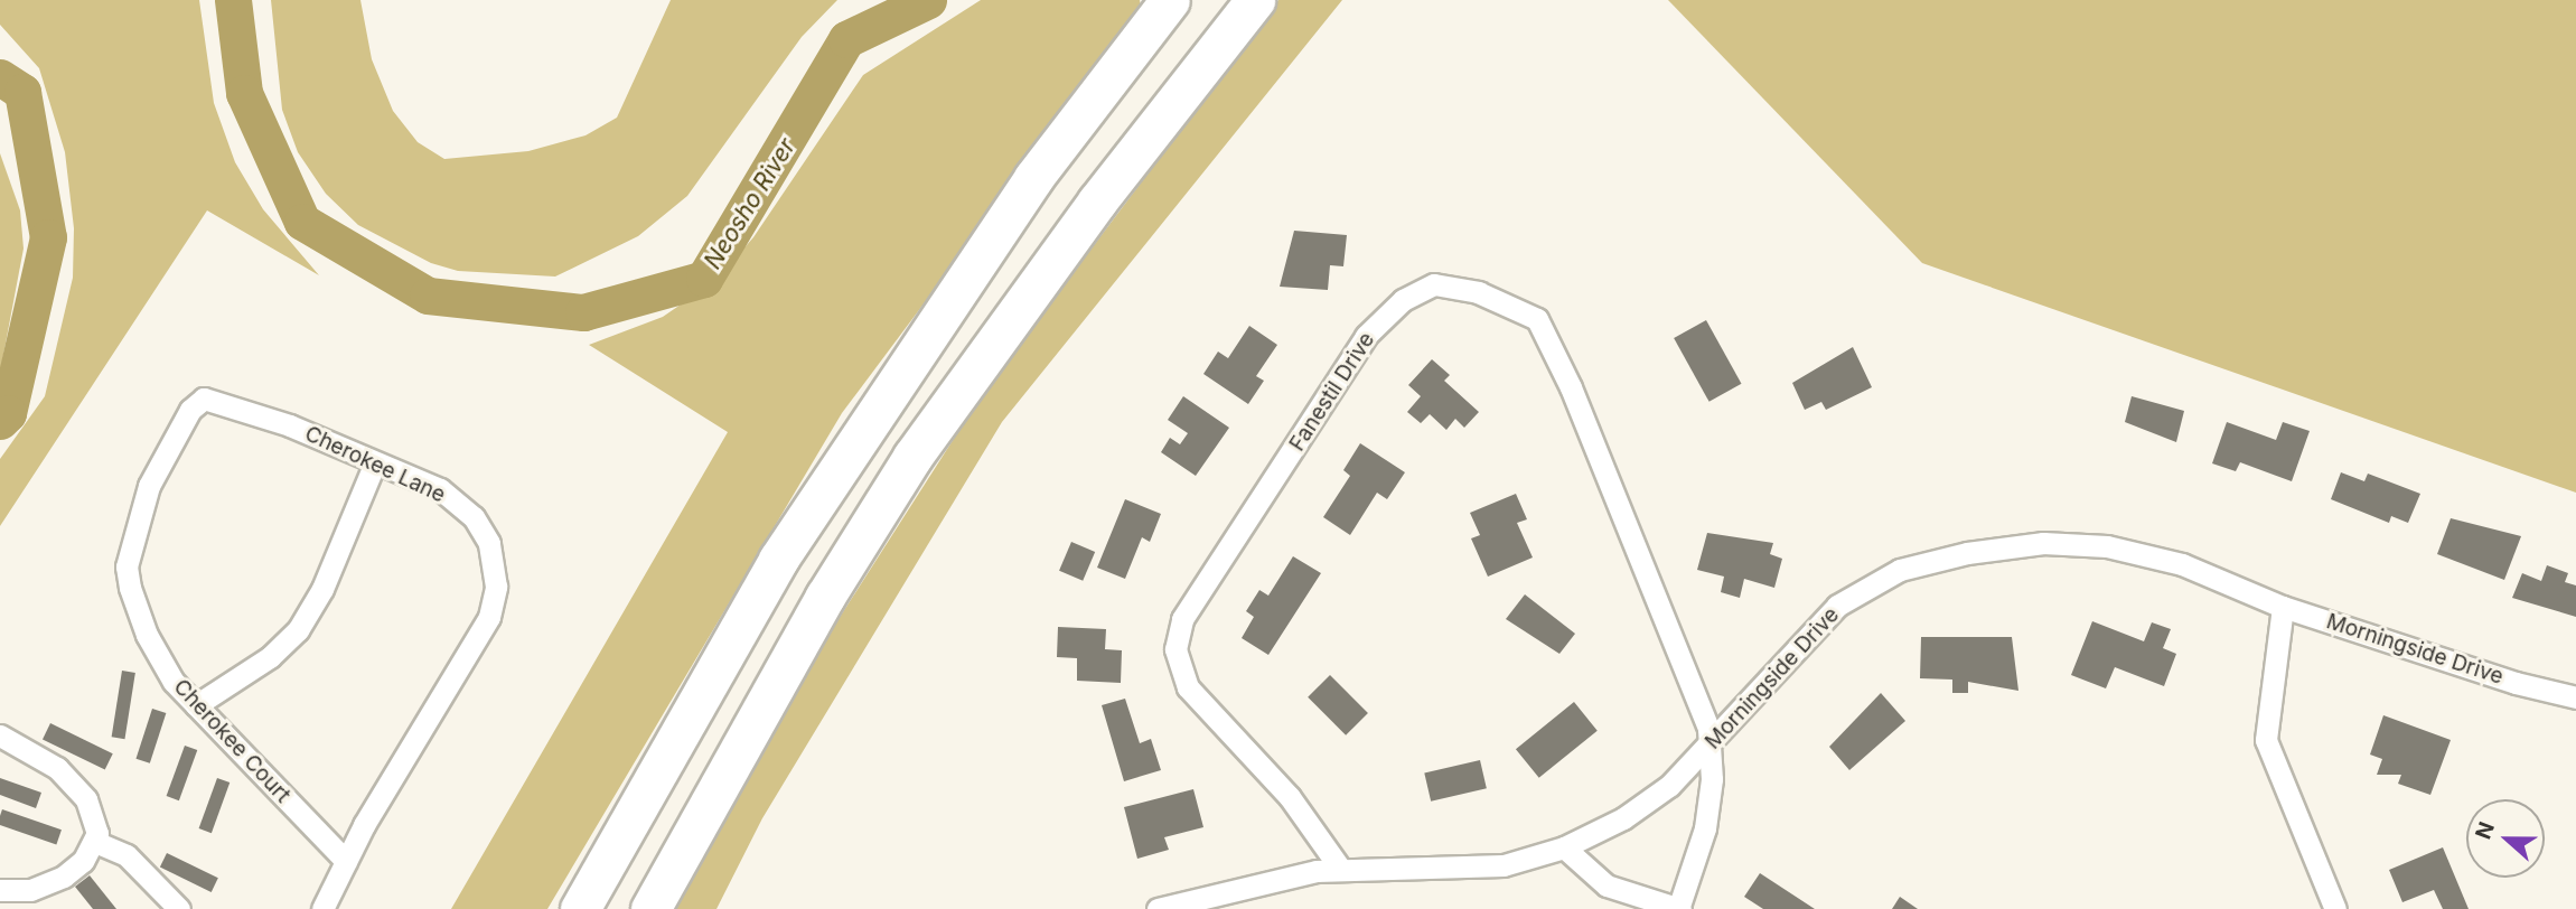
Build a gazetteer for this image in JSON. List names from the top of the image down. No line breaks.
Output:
{"streets":{"street":["Fanestil Drive","Cherokee Lane","Morningside Drive","Cherokee Court"]},"crossings":[["Fanestil Drive","Morningside Drive"],["Cherokee Lane","Cherokee Court"]],"water":["Neosho River"],"north":"left"}
